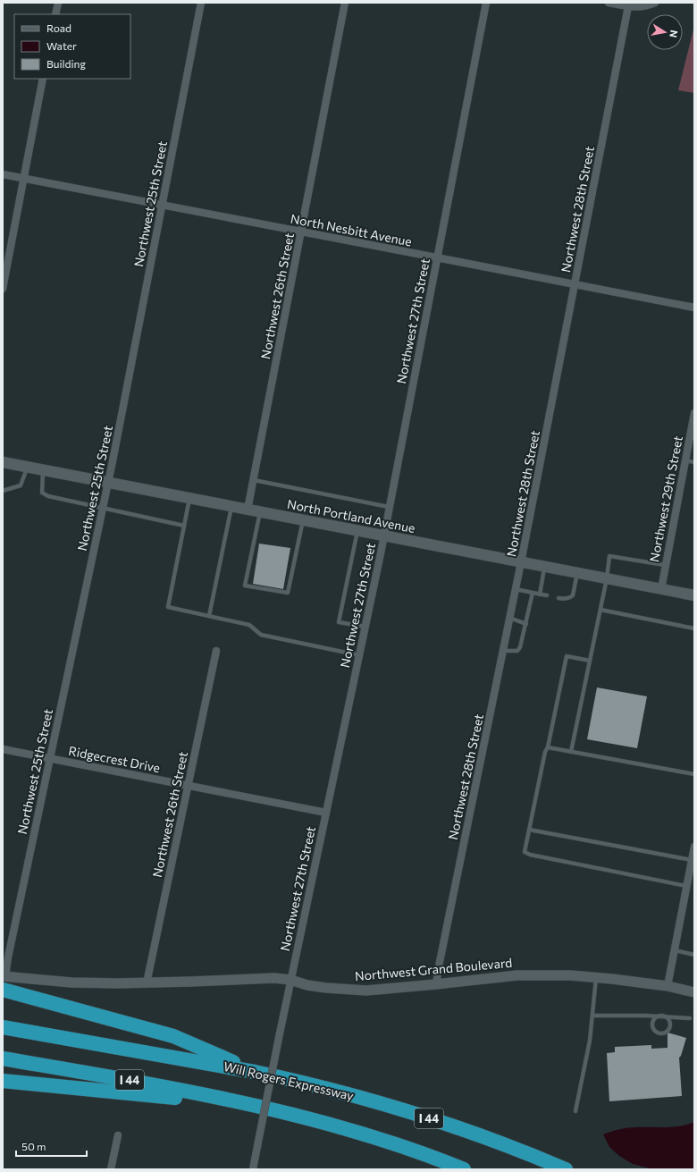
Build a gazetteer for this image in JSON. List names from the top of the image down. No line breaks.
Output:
{"streets":{"highway":["I 44","Will Rogers Expressway"],"main road":["North Portland Avenue"],"street":["Northwest 25th Street","Northwest 28th Street","North Nesbitt Avenue","Northwest 26th Street","Northwest 27th Street","Northwest 29th Street","Ridgecrest Drive","Northwest Grand Boulevard"]},"crossings":[["Northwest 25th Street","North Nesbitt Avenue"],["Northwest 25th Street","North Portland Avenue"],["Northwest 25th Street","Ridgecrest Drive"],["Northwest 25th Street","Northwest Grand Boulevard"],["Northwest 28th Street","North Nesbitt Avenue"],["Northwest 28th Street","North Portland Avenue"],["Northwest 28th Street","Northwest Grand Boulevard"],["North Nesbitt Avenue","Northwest 26th Street"],["North Nesbitt Avenue","Northwest 27th Street"],["Northwest 26th Street","North Portland Avenue"],["Northwest 26th Street","Ridgecrest Drive"],["Northwest 26th Street","Northwest Grand Boulevard"],["Northwest 27th Street","North Portland Avenue"],["Northwest 27th Street","Ridgecrest Drive"],["Northwest 27th Street","Northwest Grand Boulevard"],["Northwest 29th Street","North Portland Avenue"]],"legend":["Road","Water","Building"],"scale_bar":"50 m","north":"right"}
